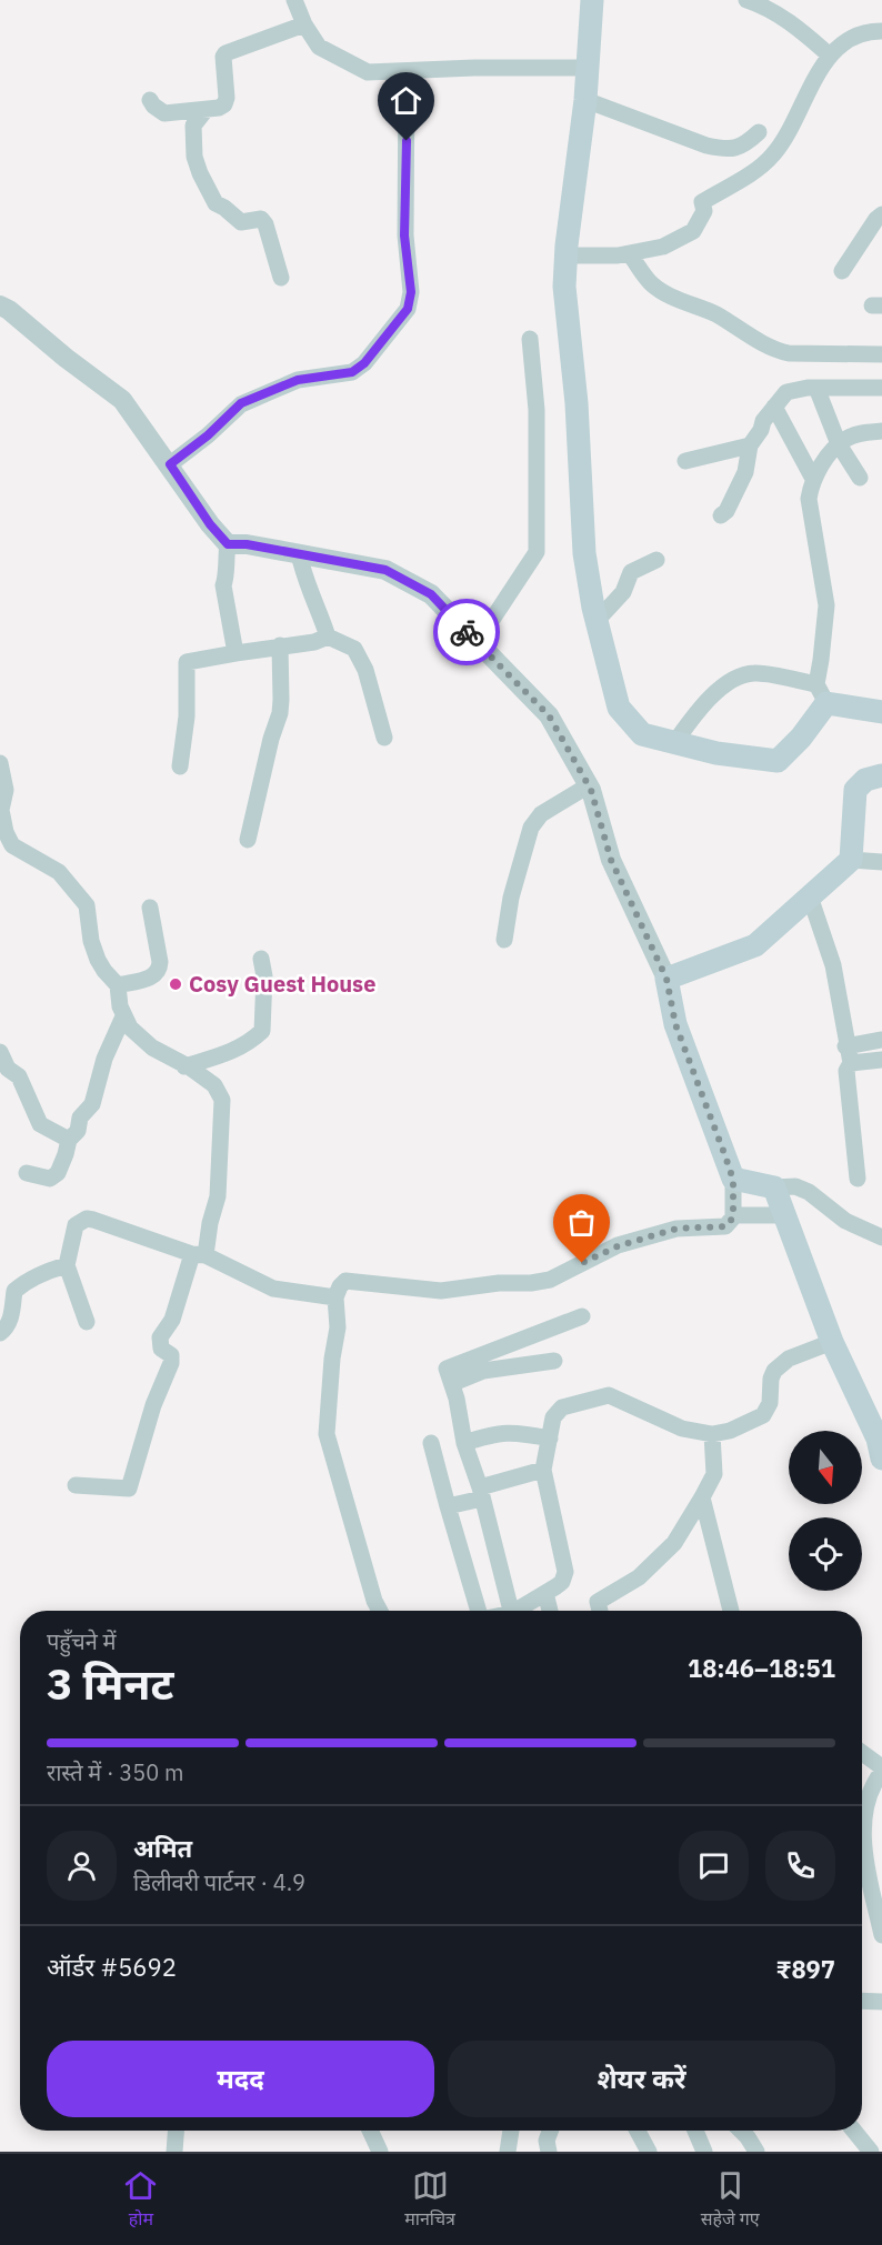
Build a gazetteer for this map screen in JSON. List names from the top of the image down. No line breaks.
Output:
{"places":["Cosy Guest House"],"north":"bottom","page":{"heading":["3 मिनट","पहुँचने में","18:46–18:51"],"panel":["अमित","डिलीवरी पार्टनर · 4.9","ऑर्डर #5692","₹897"],"bar":"रास्ते में · 350 m","buttons":["मदद","शेयर करें"],"tabs":["होम","मानचित्र","सहेजे गए"]}}
